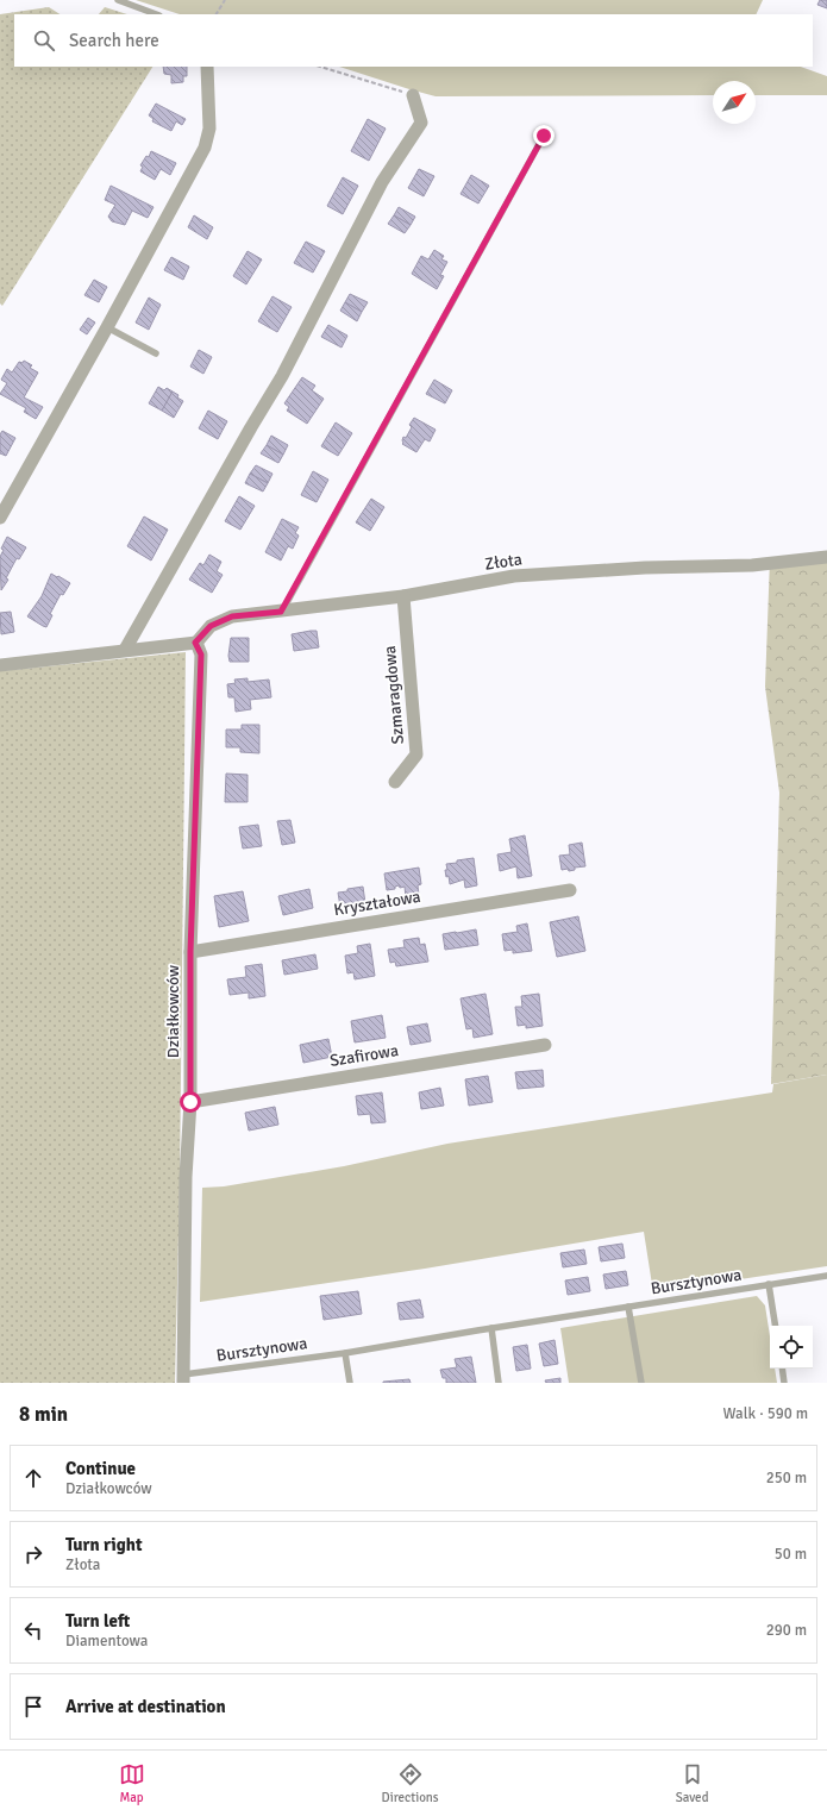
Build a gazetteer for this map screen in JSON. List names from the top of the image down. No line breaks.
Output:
{"streets":{"street":["Złota","Szmaragdowa","Kryształowa","Działkowców","Szafirowa"],"lane":["Bursztynowa"]},"crossings":[["Złota","Szmaragdowa"],["Złota","Działkowców"],["Kryształowa","Działkowców"],["Działkowców","Szafirowa"],["Działkowców","Bursztynowa"]],"north":"top right","page":{"search":"Search here","heading":["8 min","Walk · 590 m"],"list":[["Continue","Działkowców","250 m"],["Turn right","Złota","50 m"],["Turn left","Diamentowa","290 m"],"Arrive at destination"],"nav":["Map","Directions","Saved"]}}
